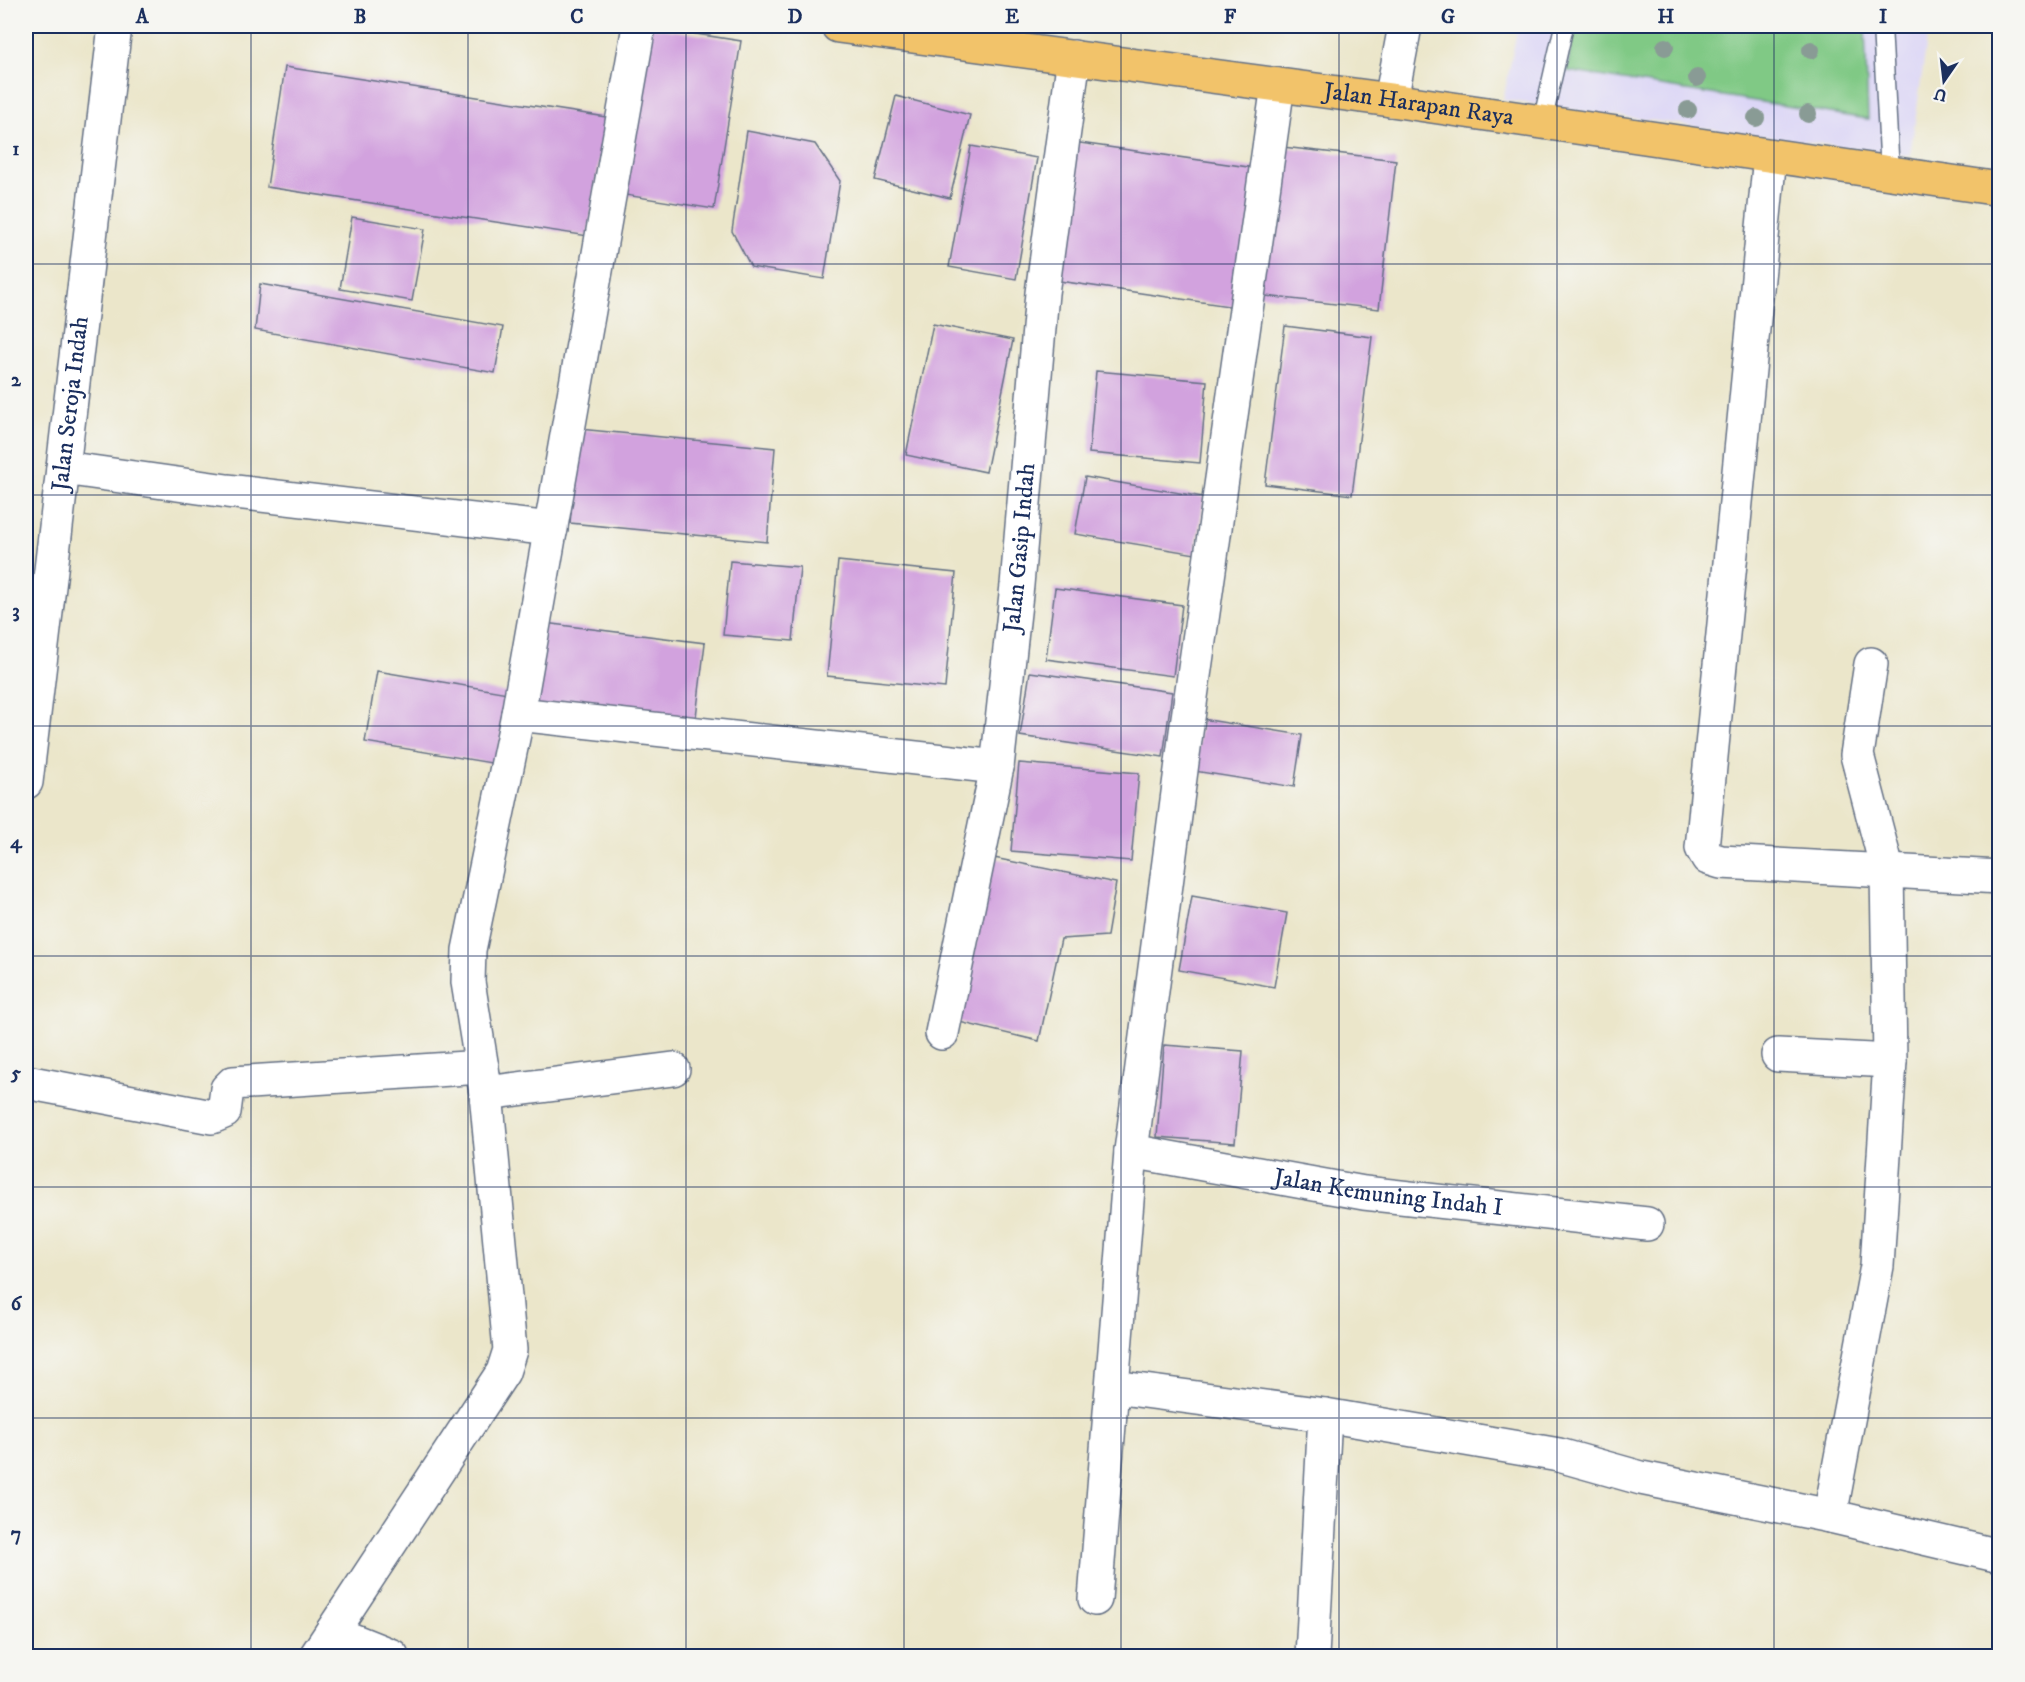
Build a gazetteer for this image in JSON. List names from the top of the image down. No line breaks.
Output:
{"streets":{"main road":["Jalan Harapan Raya"],"street":["Jalan Seroja Indah","Jalan Gasip Indah","Jalan Kemuning Indah I"]},"crossings":[["Jalan Harapan Raya","Jalan Gasip Indah"]],"north":"bottom","grid":{"columns":["A","B","C","D","E","F","G","H","I"],"rows":["1","2","3","4","5","6","7"]}}
